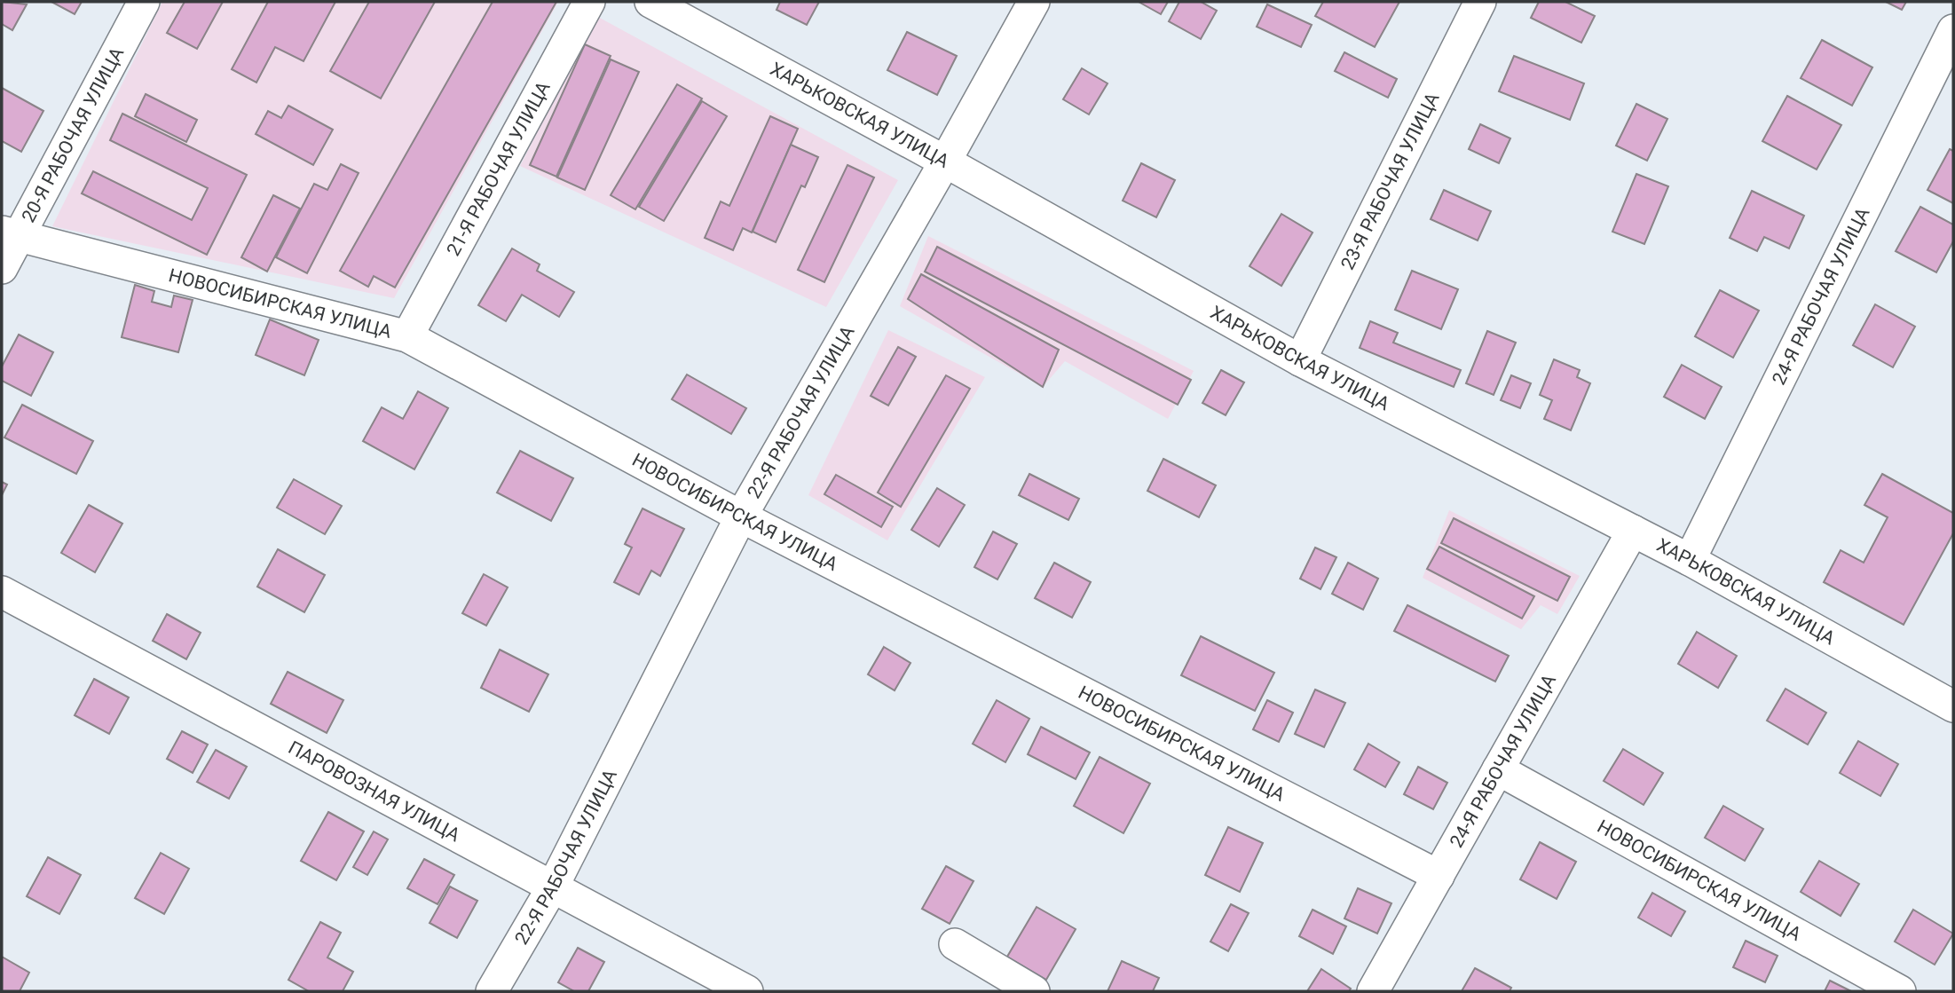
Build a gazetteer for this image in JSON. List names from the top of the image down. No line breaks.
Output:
{"streets":{"street":["ХАРЬКОВСКАЯ УЛИЦА","20-Я РАБОЧАЯ УЛИЦА","21-Я РАБОЧАЯ УЛИЦА","23-Я РАБОЧАЯ УЛИЦА","24-Я РАБОЧАЯ УЛИЦА","НОВОСИБИРСКАЯ УЛИЦА","22-Я РАБОЧАЯ УЛИЦА","ПАРОВОЗНАЯ УЛИЦА"]},"crossings":[["ХАРЬКОВСКАЯ УЛИЦА","23-Я РАБОЧАЯ УЛИЦА"],["ХАРЬКОВСКАЯ УЛИЦА","24-Я РАБОЧАЯ УЛИЦА"],["ХАРЬКОВСКАЯ УЛИЦА","22-Я РАБОЧАЯ УЛИЦА"],["20-Я РАБОЧАЯ УЛИЦА","НОВОСИБИРСКАЯ УЛИЦА"],["21-Я РАБОЧАЯ УЛИЦА","НОВОСИБИРСКАЯ УЛИЦА"],["24-Я РАБОЧАЯ УЛИЦА","НОВОСИБИРСКАЯ УЛИЦА"],["НОВОСИБИРСКАЯ УЛИЦА","22-Я РАБОЧАЯ УЛИЦА"],["22-Я РАБОЧАЯ УЛИЦА","ПАРОВОЗНАЯ УЛИЦА"]]}
